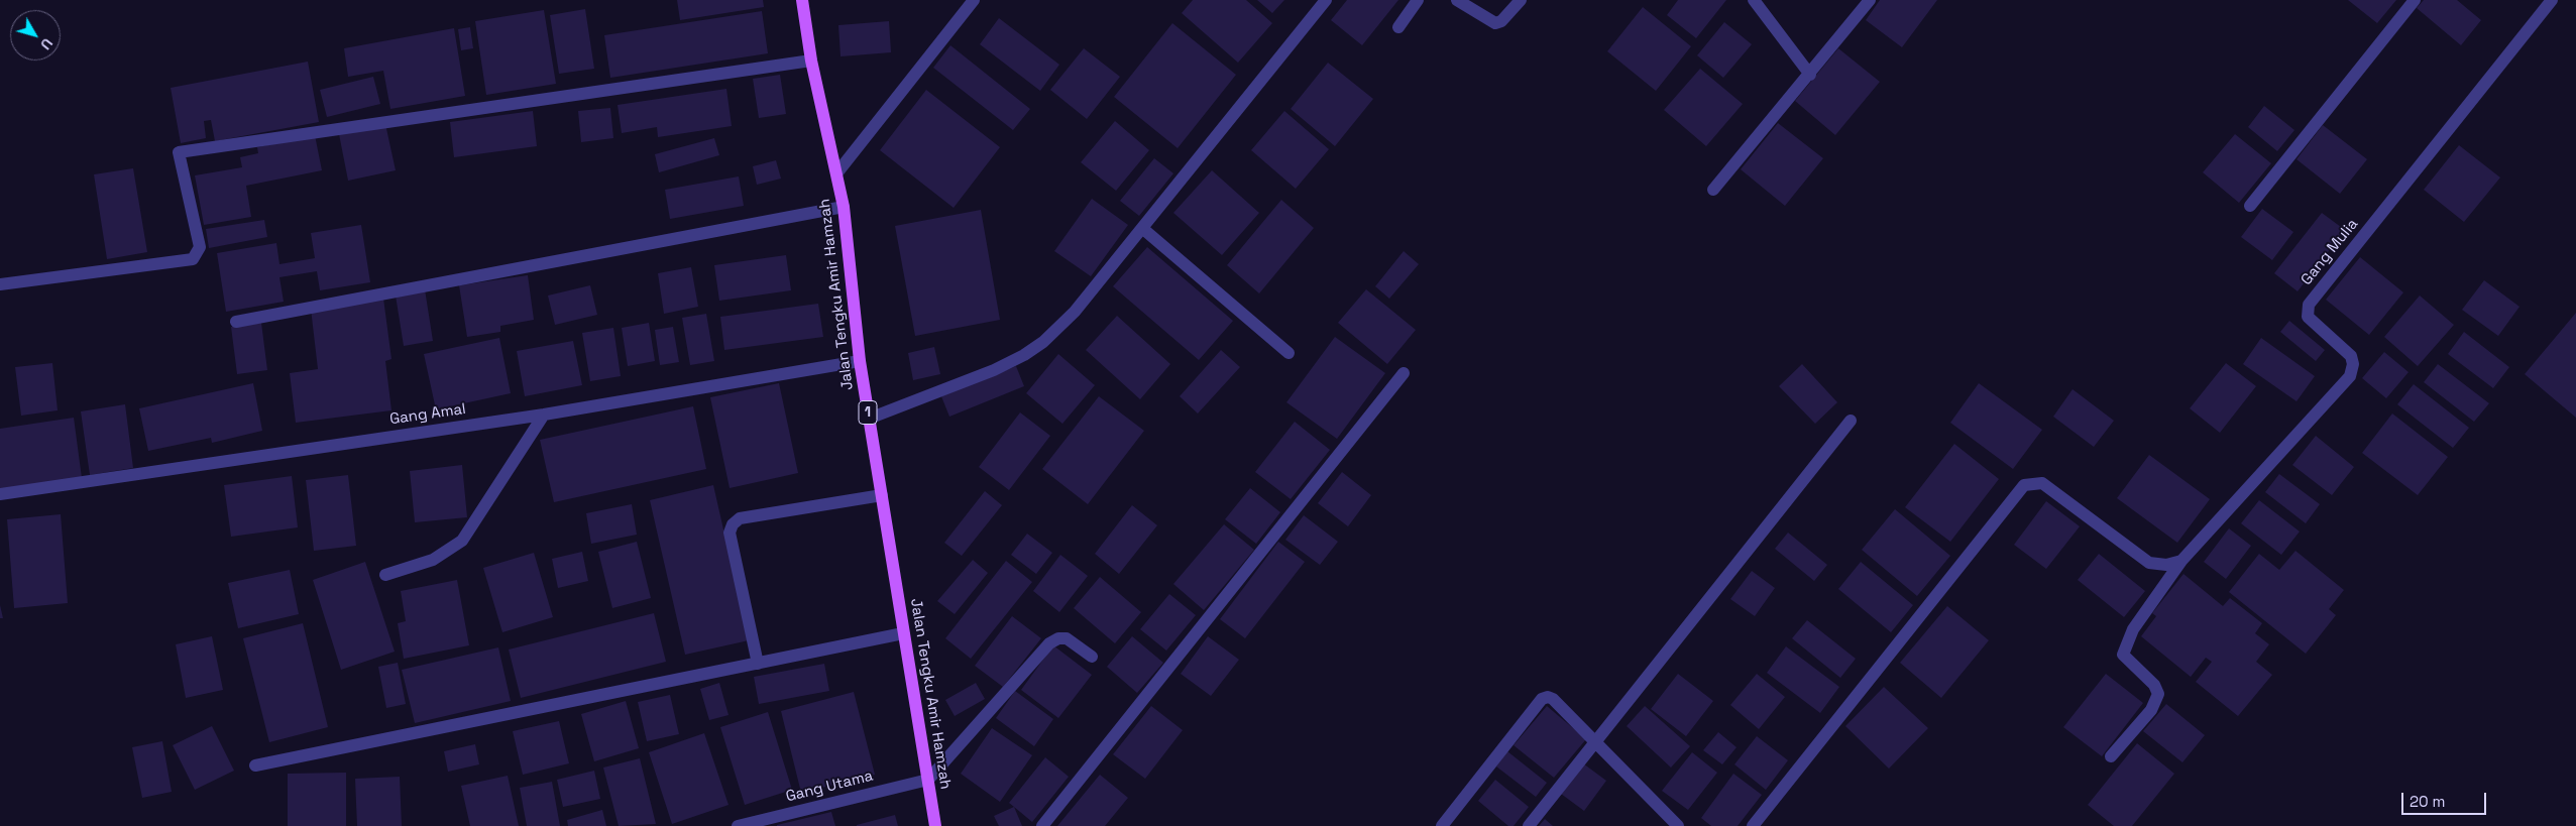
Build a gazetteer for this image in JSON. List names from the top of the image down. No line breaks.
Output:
{"streets":{"main road":["Jalan Tengku Amir Hamzah","1"],"street":["Gang Mulia","Gang Amal","Gang Utama"]},"crossings":[["Jalan Tengku Amir Hamzah","Gang Amal"],["Jalan Tengku Amir Hamzah","Gang Utama"]],"scale_bar":"20 m","north":"bottom right"}
